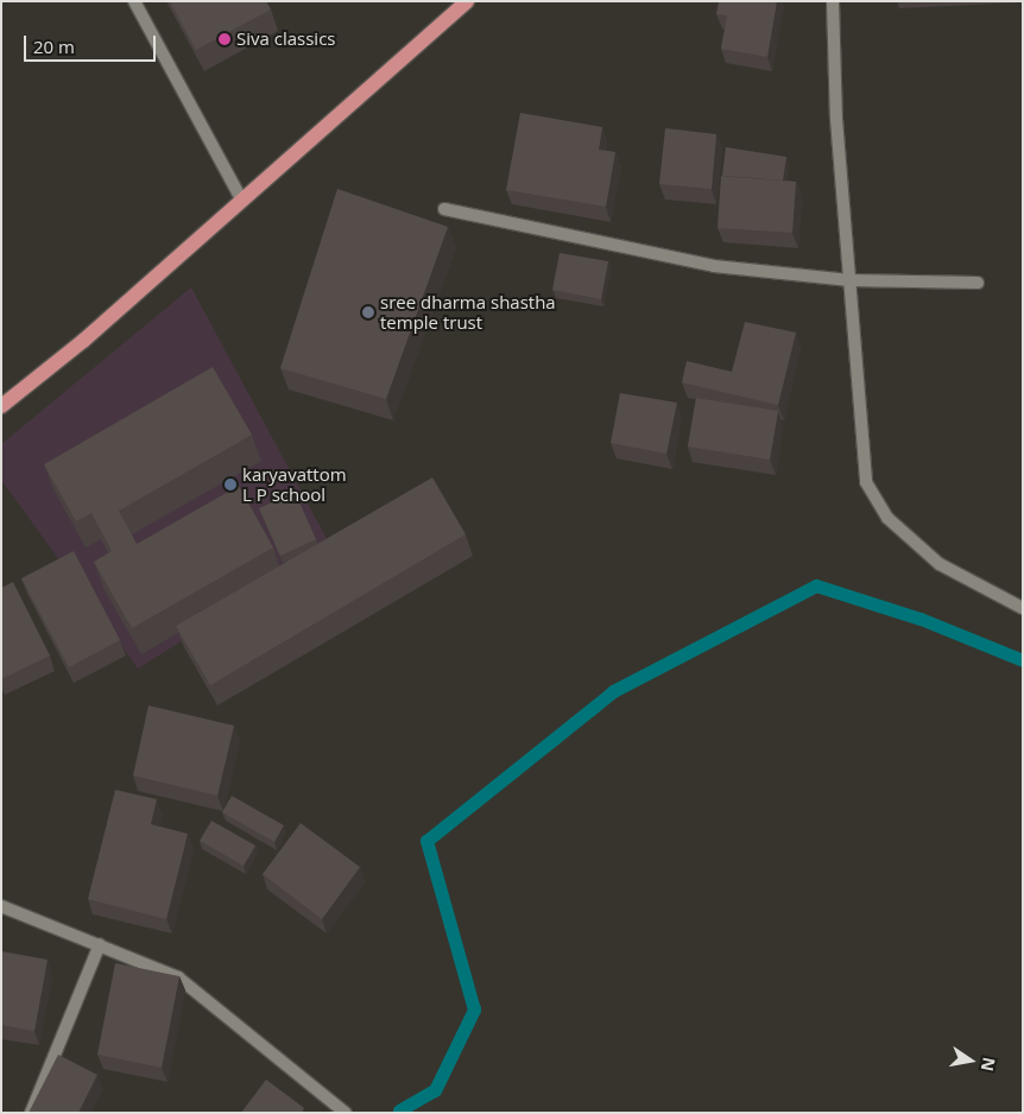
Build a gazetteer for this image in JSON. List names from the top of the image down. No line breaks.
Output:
{"places":["Siva classics","sree dharma shastha temple trust","karyavattom L P school"],"scale_bar":"20 m","north":"right"}
